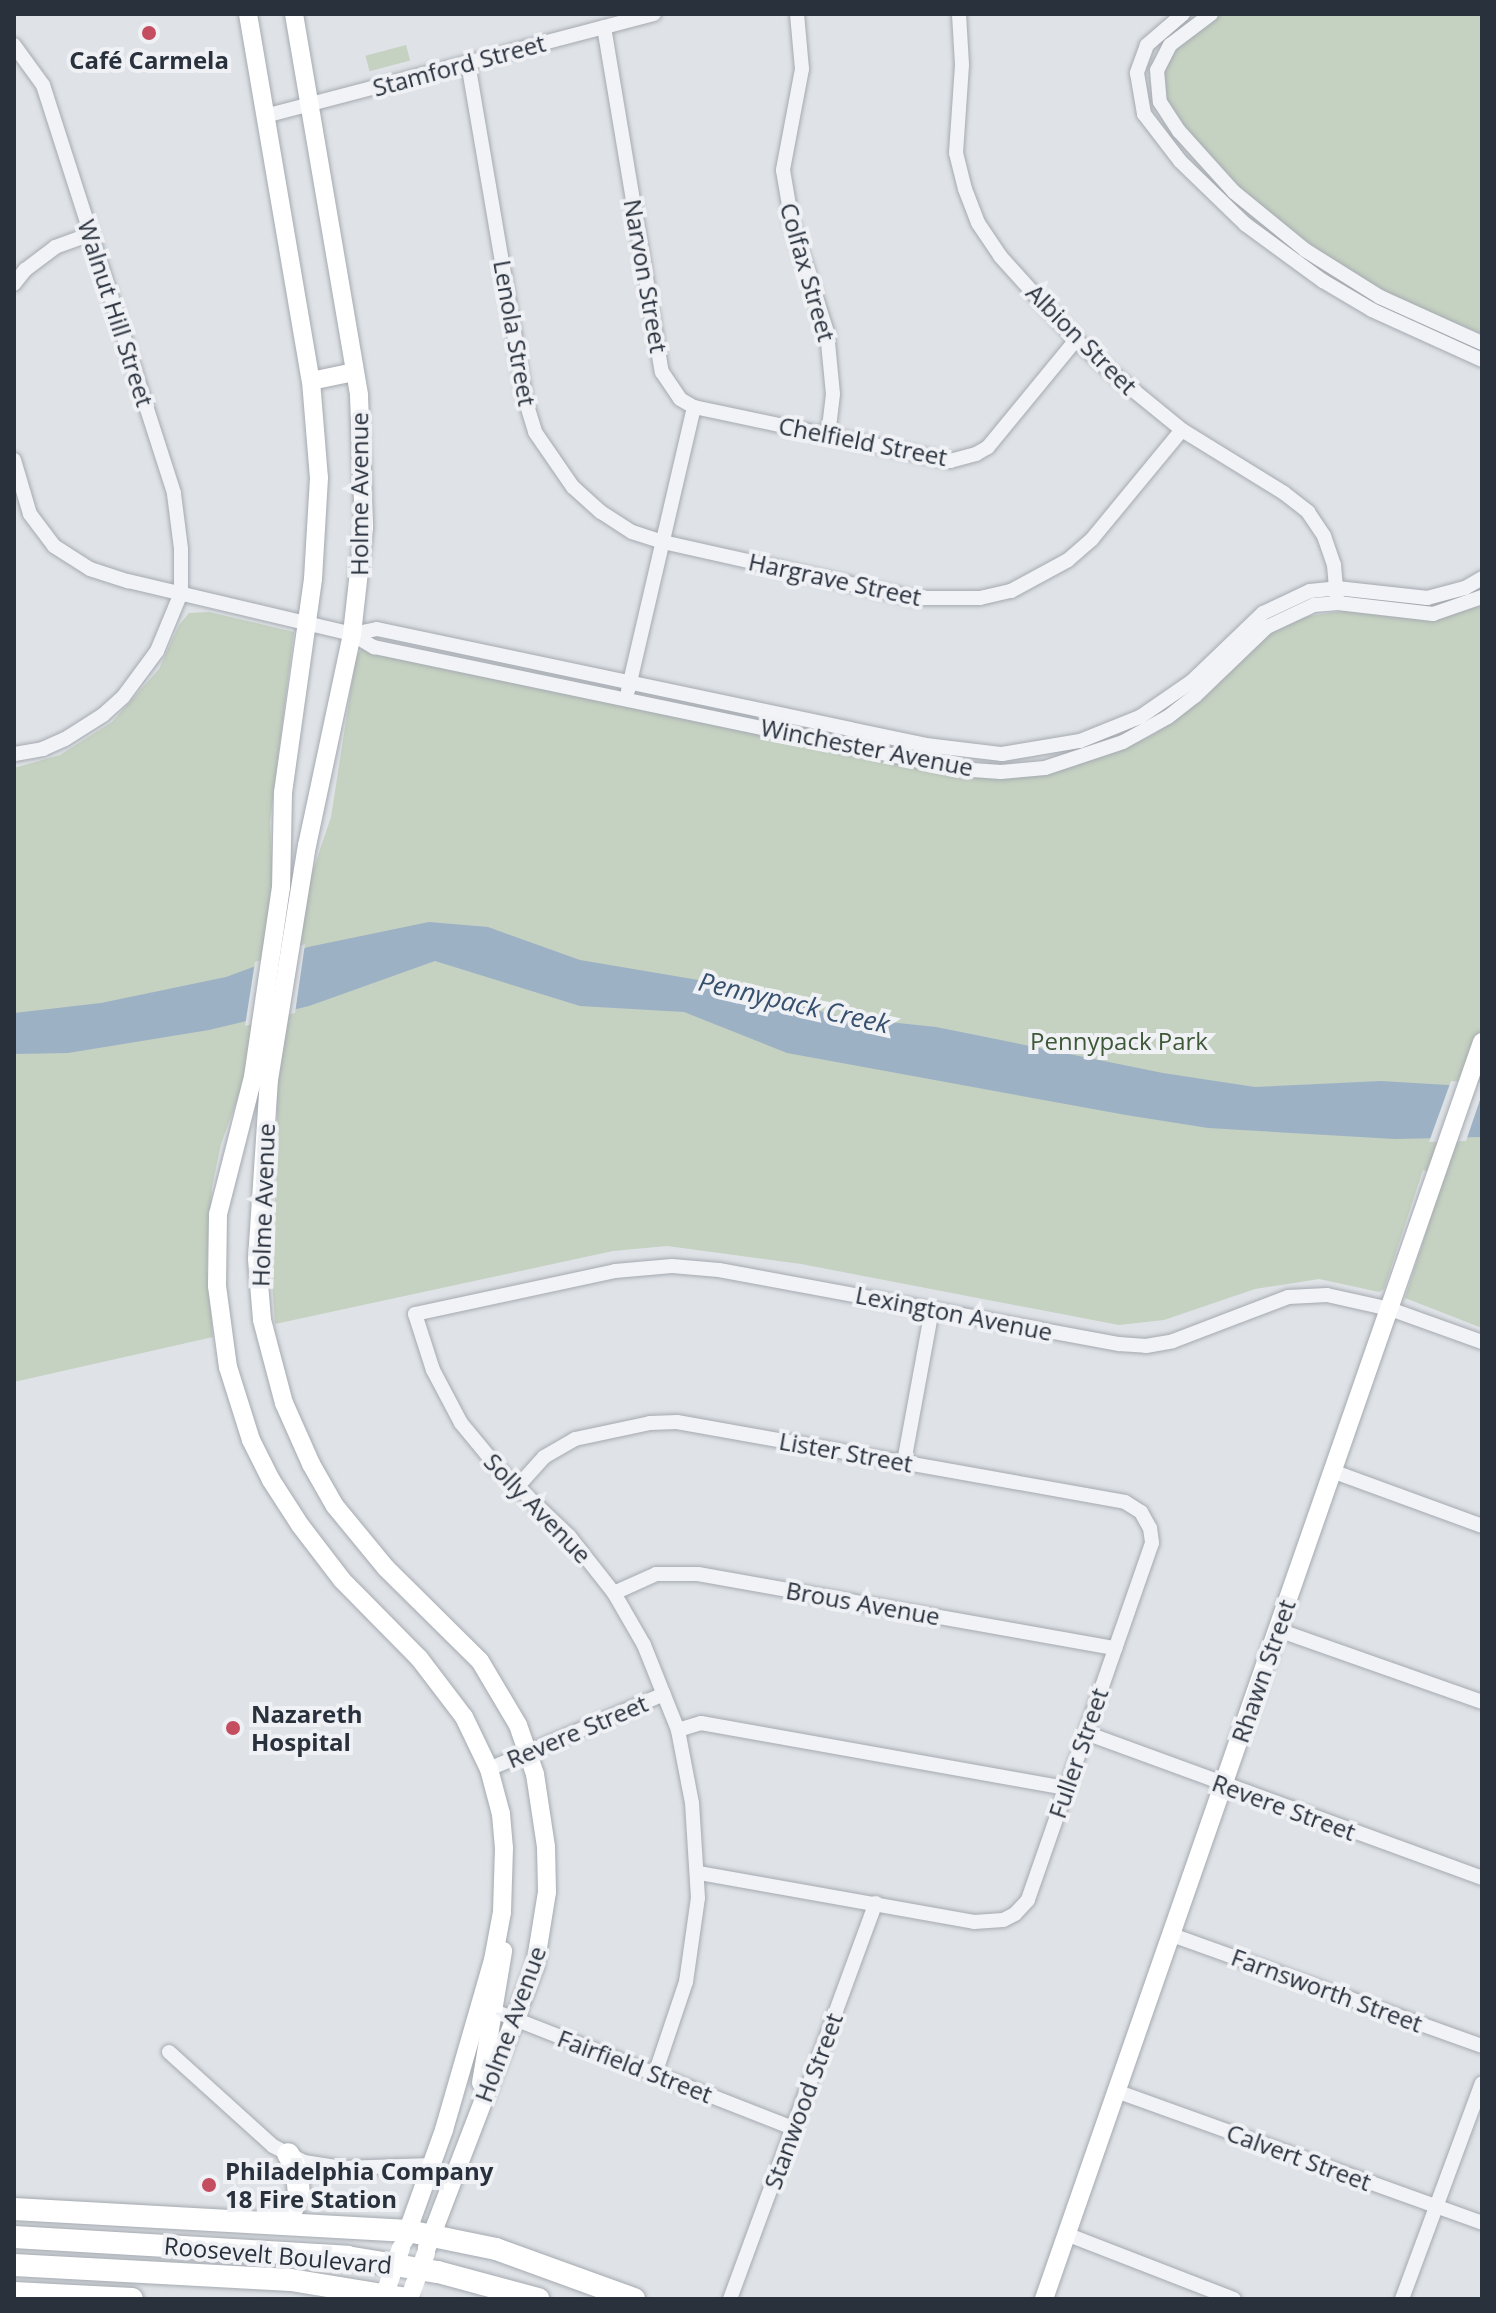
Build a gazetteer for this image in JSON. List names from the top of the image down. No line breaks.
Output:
{"streets":{"highway":["Roosevelt Boulevard"],"main road":["Holme Avenue","Rhawn Street"],"street":["Stamford Street","Colfax Street","Narvon Street","Walnut Hill Street","Lenola Street","Albion Street","Chelfield Street","Hargrave Street","Winchester Avenue","Lexington Avenue","Lister Street","Solly Avenue","Brous Avenue","Revere Street","Fuller Street","Farnsworth Street","Fairfield Street","Stanwood Street","Calvert Street"]},"crossings":[["Stamford Street","Narvon Street"],["Stamford Street","Lenola Street"],["Stamford Street","Holme Avenue"],["Colfax Street","Chelfield Street"],["Narvon Street","Chelfield Street"],["Walnut Hill Street","Winchester Avenue"],["Lenola Street","Hargrave Street"],["Albion Street","Chelfield Street"],["Albion Street","Hargrave Street"],["Albion Street","Winchester Avenue"],["Holme Avenue","Winchester Avenue"],["Holme Avenue","Revere Street"],["Holme Avenue","Fairfield Street"],["Holme Avenue","Roosevelt Boulevard"],["Lexington Avenue","Solly Avenue"],["Lexington Avenue","Rhawn Street"],["Lister Street","Solly Avenue"],["Lister Street","Fuller Street"],["Solly Avenue","Brous Avenue"],["Solly Avenue","Revere Street"],["Solly Avenue","Fairfield Street"],["Brous Avenue","Fuller Street"],["Rhawn Street","Revere Street"],["Rhawn Street","Farnsworth Street"],["Rhawn Street","Calvert Street"],["Revere Street","Fuller Street"],["Fuller Street","Stanwood Street"],["Fairfield Street","Stanwood Street"]],"water":["Pennypack Creek"],"parks":["Pennypack Park"],"places":["Café Carmela","Nazareth Hospital","Philadelphia Company 18 Fire Station"]}
